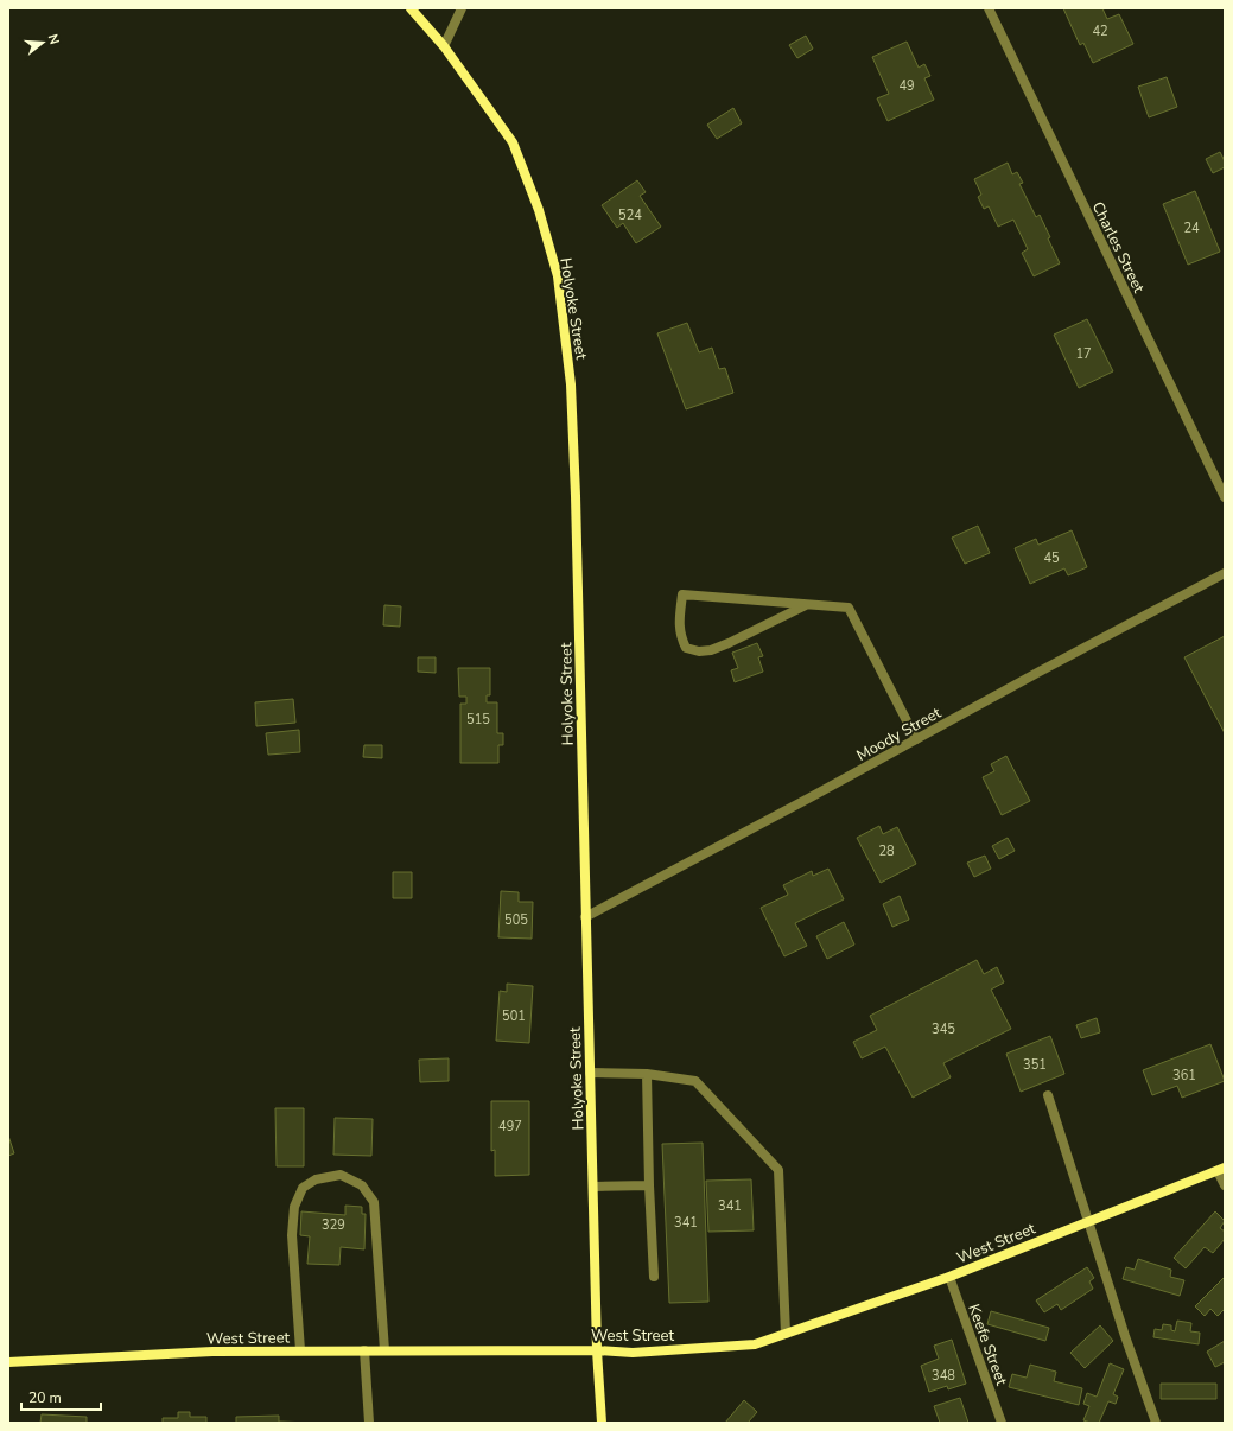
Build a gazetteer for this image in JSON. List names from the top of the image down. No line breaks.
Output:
{"streets":{"main road":["Holyoke Street","West Street"],"street":["Charles Street","Moody Street","Keefe Street"]},"crossings":[["Holyoke Street","Moody Street"],["Holyoke Street","West Street"],["West Street","Keefe Street"]],"house_numbers":["42","49","524","24","17","45","515","28","505","501","345","351","361","497","341","341","329","348"],"scale_bar":"20 m","north":"right"}
